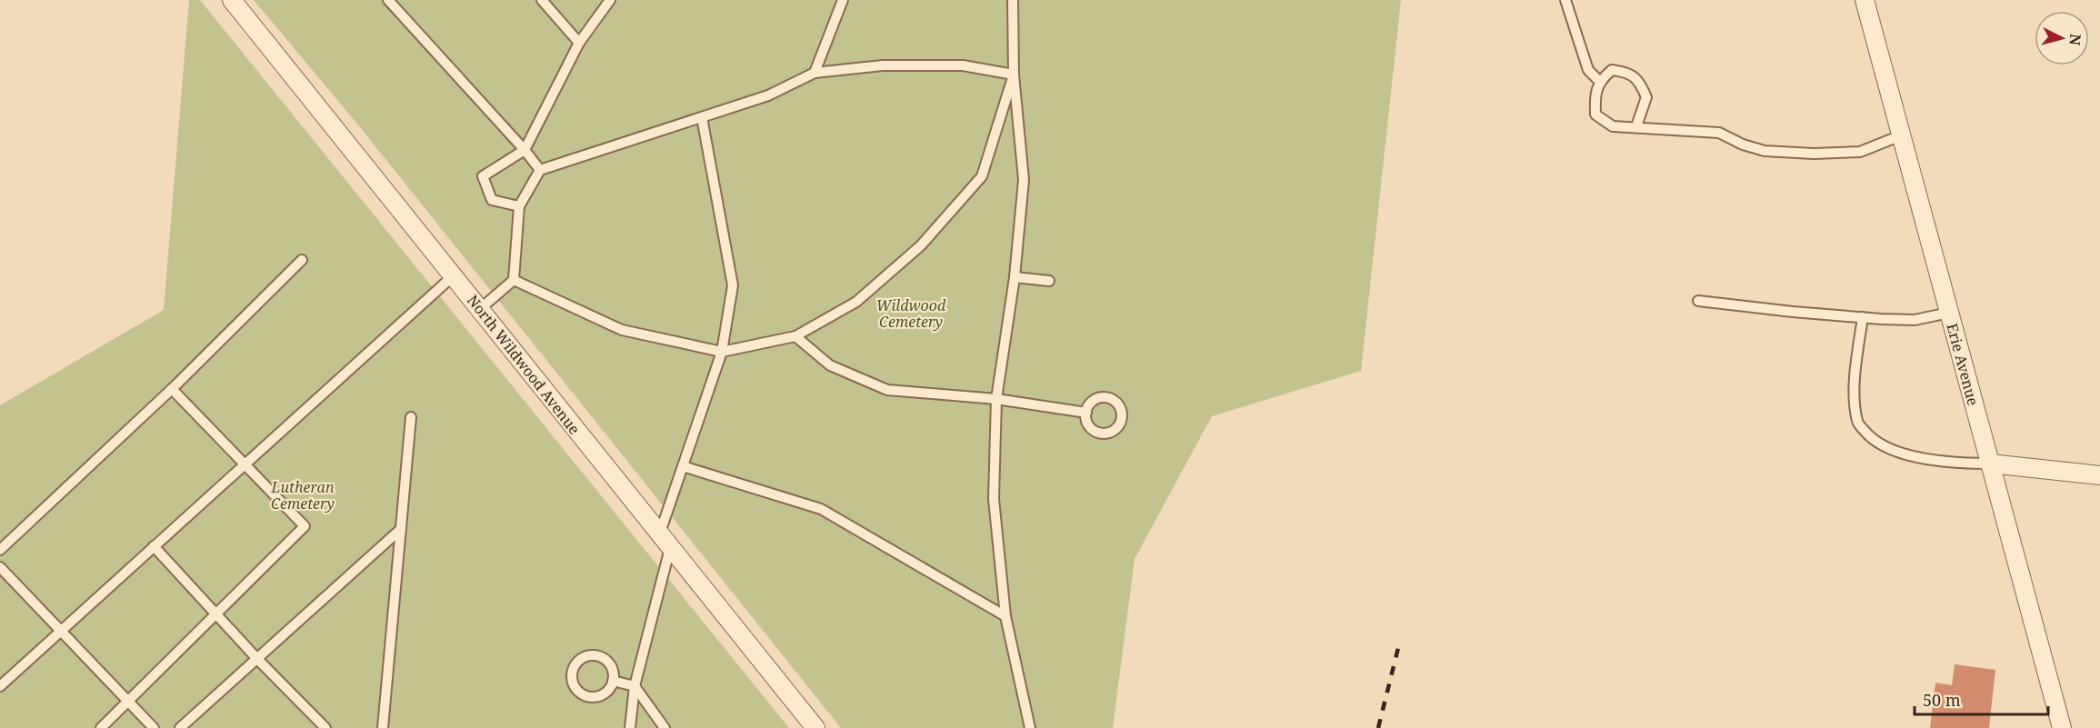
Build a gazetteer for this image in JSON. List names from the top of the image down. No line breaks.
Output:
{"streets":{"street":["North Wildwood Avenue","Erie Avenue"]},"parks":["Wildwood Cemetery","Lutheran Cemetery"],"scale_bar":"50 m","north":"right"}
